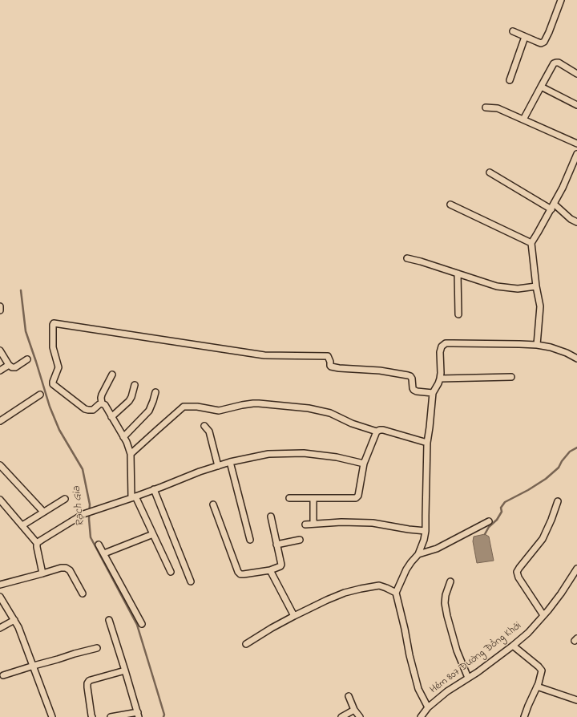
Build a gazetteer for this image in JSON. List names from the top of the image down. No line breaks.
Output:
{"streets":{"street":["Hẻm 807 Đường Đồng Khởi"]},"water":["Rạch Gia"]}
